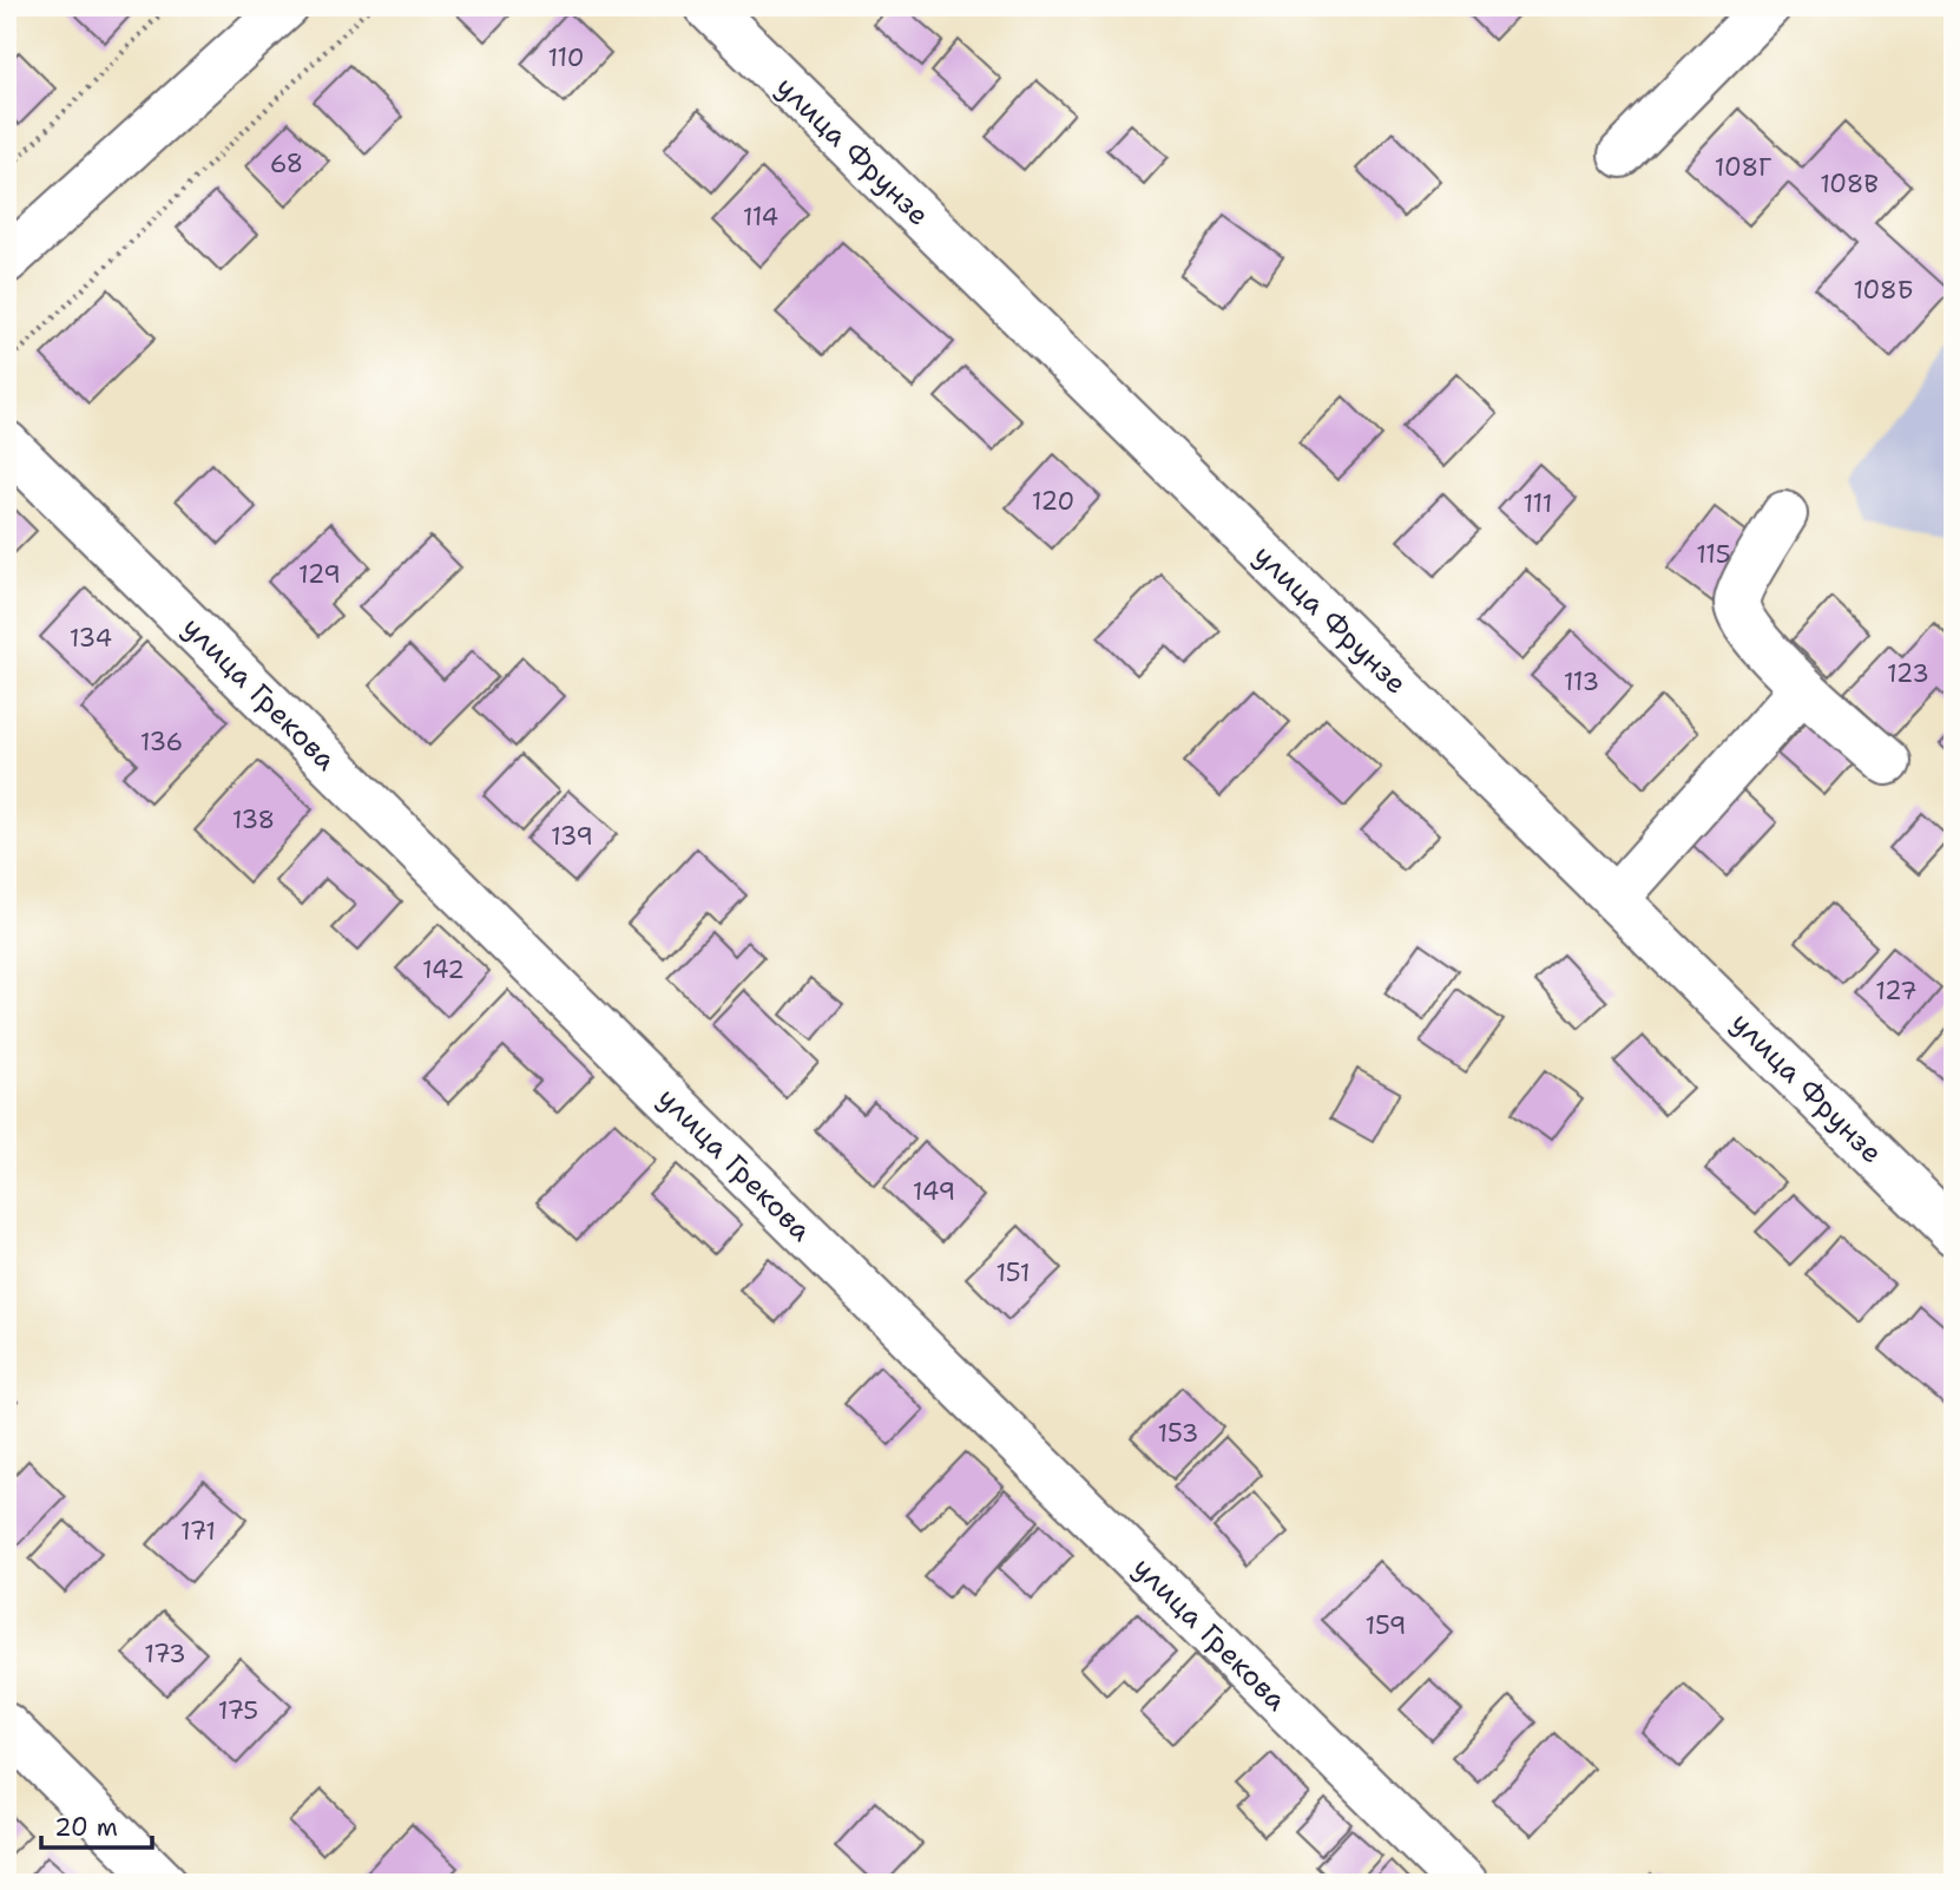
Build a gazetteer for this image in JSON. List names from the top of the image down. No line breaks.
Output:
{"streets":{"street":["улица Фрунзе","улица Грекова"]},"house_numbers":["110","68","108Г","108В","114","108Б","120","111","115","129","134","123","113","136","138","139","142","127","149","151","153","171","159","173","175"],"scale_bar":"20 m"}
